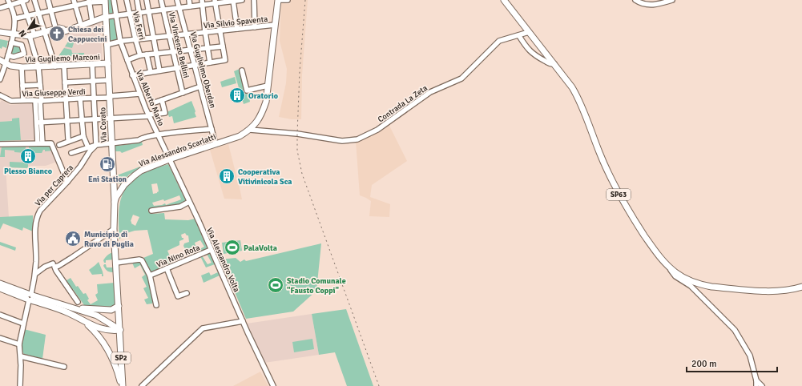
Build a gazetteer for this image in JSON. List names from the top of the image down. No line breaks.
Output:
{"streets":{"main road":["Via Gugliemo Marconi","Via Corato","Via Alessandro Scarlatti","SP63","SP2"],"street":["Via Silvio Spaventa","Via Ferri","Via Vincenzo Bellini","Via Guglielmo Oberdan","Via Giuseppe Verdi","Via Alberto Mario","Contrada La Zeta","Via per Caprera","Via Nino Rota","Via Alessandro Volta"]},"crossings":[["Via Silvio Spaventa","Via Ferri"],["Via Silvio Spaventa","Via Vincenzo Bellini"],["Via Silvio Spaventa","Via Guglielmo Oberdan"],["Via Silvio Spaventa","Via Alberto Mario"],["Via Silvio Spaventa","Via Corato"],["Via Silvio Spaventa","Via Alessandro Scarlatti"],["Via Gugliemo Marconi","Via Corato"],["Via Guglielmo Oberdan","Via Alessandro Scarlatti"],["Via Giuseppe Verdi","Via Alberto Mario"],["Via Giuseppe Verdi","Via Corato"],["Via Alberto Mario","Via Alessandro Scarlatti"],["Via Alberto Mario","Via Alessandro Volta"],["Contrada La Zeta","Via Alessandro Scarlatti"],["Contrada La Zeta","SP63"],["Via Corato","Via Alessandro Scarlatti"],["Via Alessandro Scarlatti","Via Alessandro Volta"],["Via Alessandro Scarlatti","SP2"],["Via Nino Rota","Via Alessandro Volta"]],"places":{"church":["Chiesa dei Cappuccini"],"building":["Oratorio","Plesso Bianco","Cooperativa Vitivinicola Sca"],"fuel station":["Eni Station"],"public building":["Municipio di Ruvo di Puglia"],"sports":["PalaVolta","Stadio Comunale \"Fausto Coppi\""]},"scale_bar":"200 m","north":"bottom left"}
